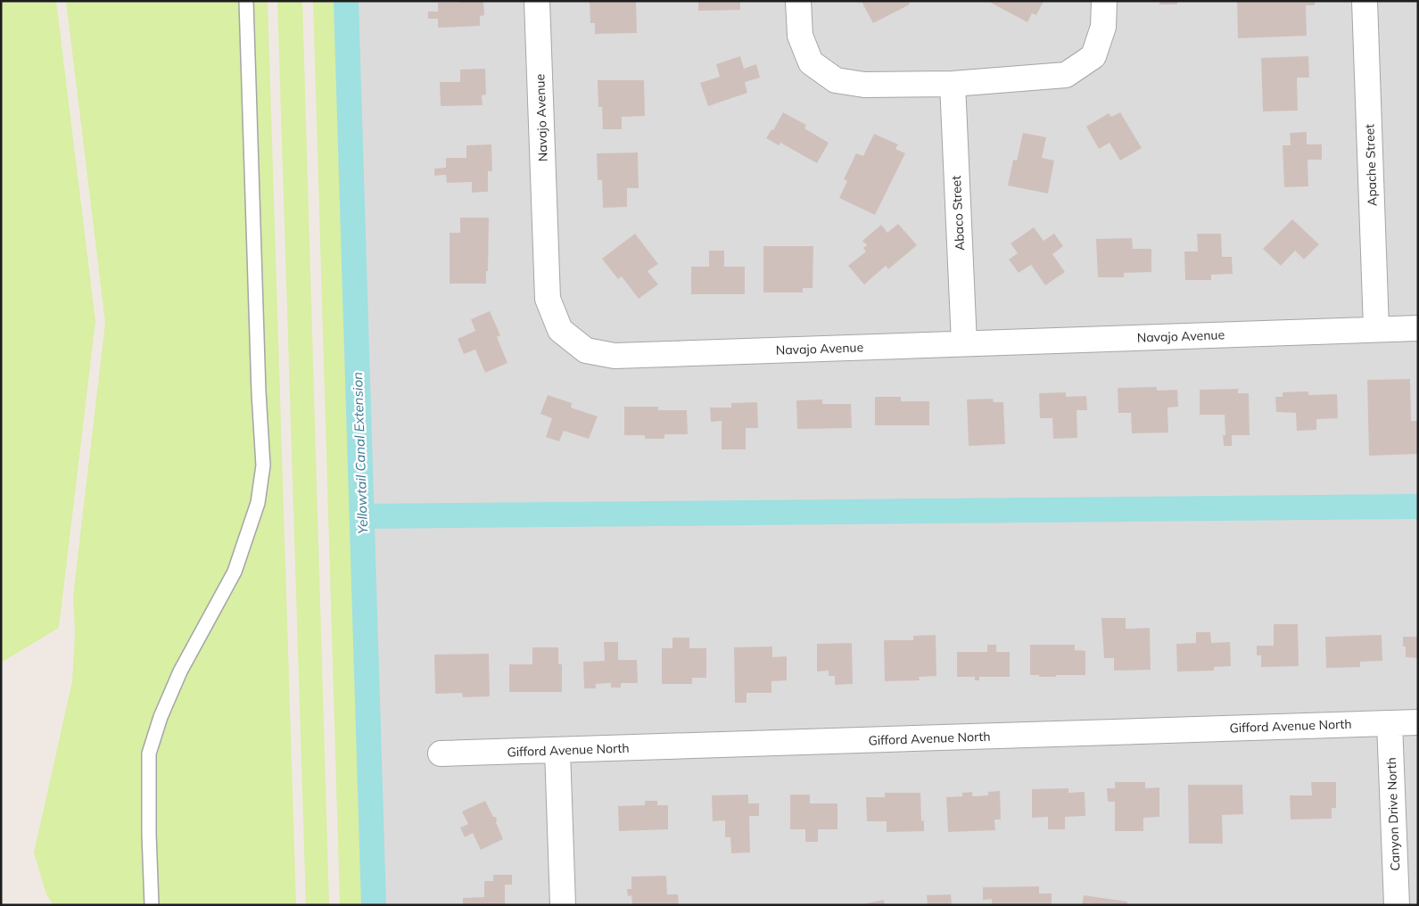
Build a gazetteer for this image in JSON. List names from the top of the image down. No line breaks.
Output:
{"streets":{"street":["Navajo Avenue","Apache Street","Abaco Street","Gifford Avenue North","Canyon Drive North"]},"crossings":[["Navajo Avenue","Apache Street"],["Navajo Avenue","Abaco Street"],["Gifford Avenue North","Canyon Drive North"]],"water":["Yellowtail Canal Extension"]}
